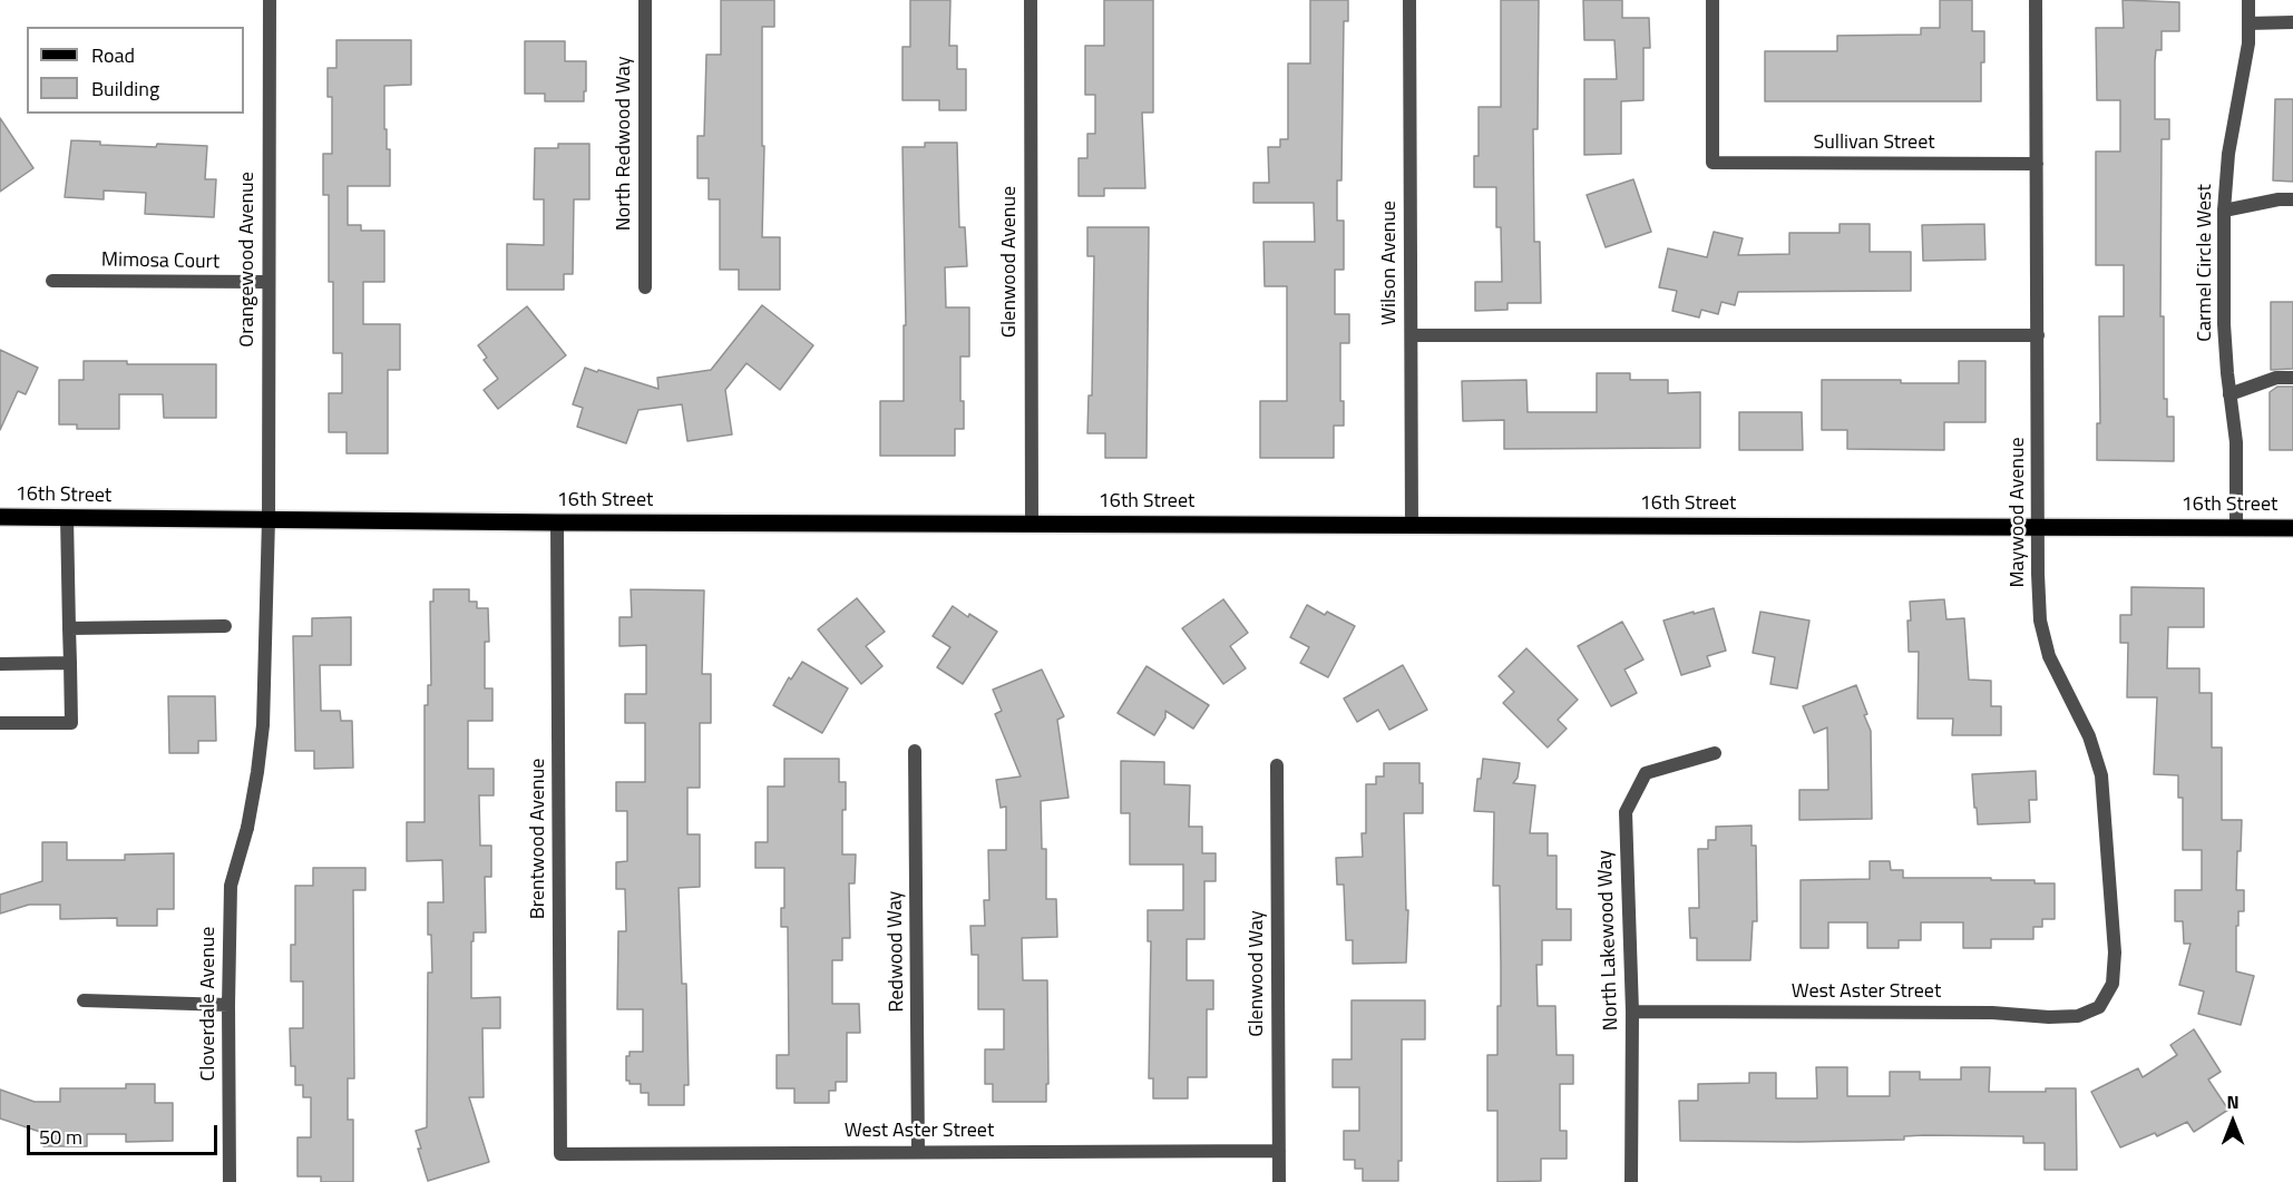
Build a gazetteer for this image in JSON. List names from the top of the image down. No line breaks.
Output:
{"streets":{"main road":["16th Street"],"street":["North Redwood Way","Sullivan Street","Orangewood Avenue","Mimosa Court","Glenwood Avenue","Wilson Avenue","Carmel Circle West","Maywood Avenue","Brentwood Avenue","North Lakewood Way","Redwood Way","Glenwood Way","West Aster Street","Cloverdale Avenue"]},"crossings":[["Sullivan Street","Maywood Avenue"],["Orangewood Avenue","Mimosa Court"],["Orangewood Avenue","16th Street"],["Orangewood Avenue","Cloverdale Avenue"],["Glenwood Avenue","16th Street"],["Wilson Avenue","16th Street"],["Carmel Circle West","16th Street"],["16th Street","Maywood Avenue"],["16th Street","Brentwood Avenue"],["Maywood Avenue","West Aster Street"],["Brentwood Avenue","West Aster Street"],["North Lakewood Way","West Aster Street"],["Redwood Way","West Aster Street"],["Glenwood Way","West Aster Street"]],"legend":["Road","Building"],"scale_bar":"50 m","north":"top"}
